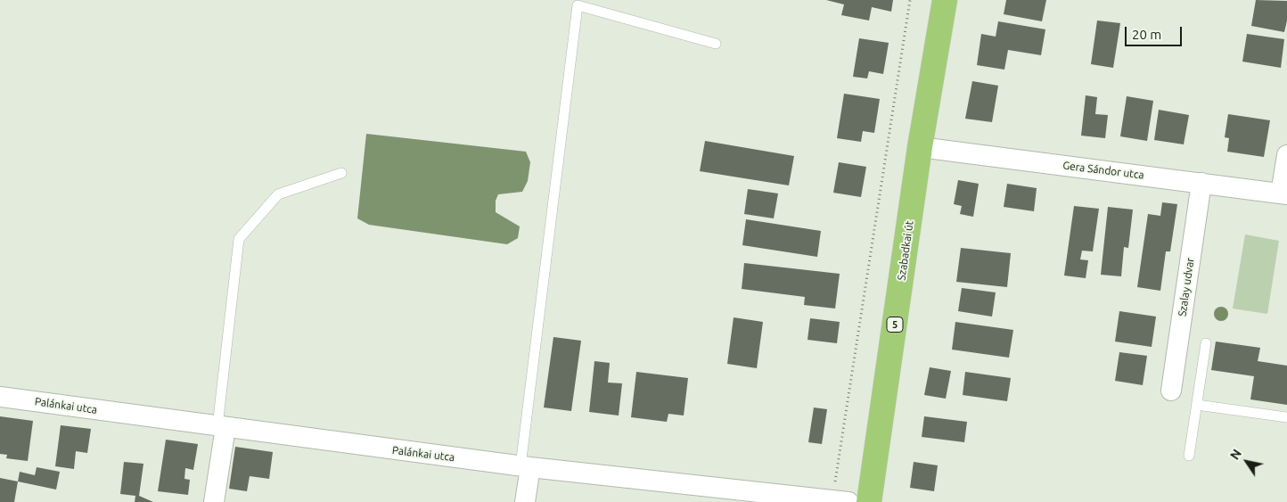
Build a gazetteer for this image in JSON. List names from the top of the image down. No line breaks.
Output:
{"streets":{"main road":["Szabadkai út","5"],"street":["Gera Sándor utca","Szalay udvar","Palánkai utca"]},"crossings":[["Gera Sándor utca","Szabadkai út"],["Gera Sándor utca","Szalay udvar"]],"scale_bar":"20 m","north":"top left"}
